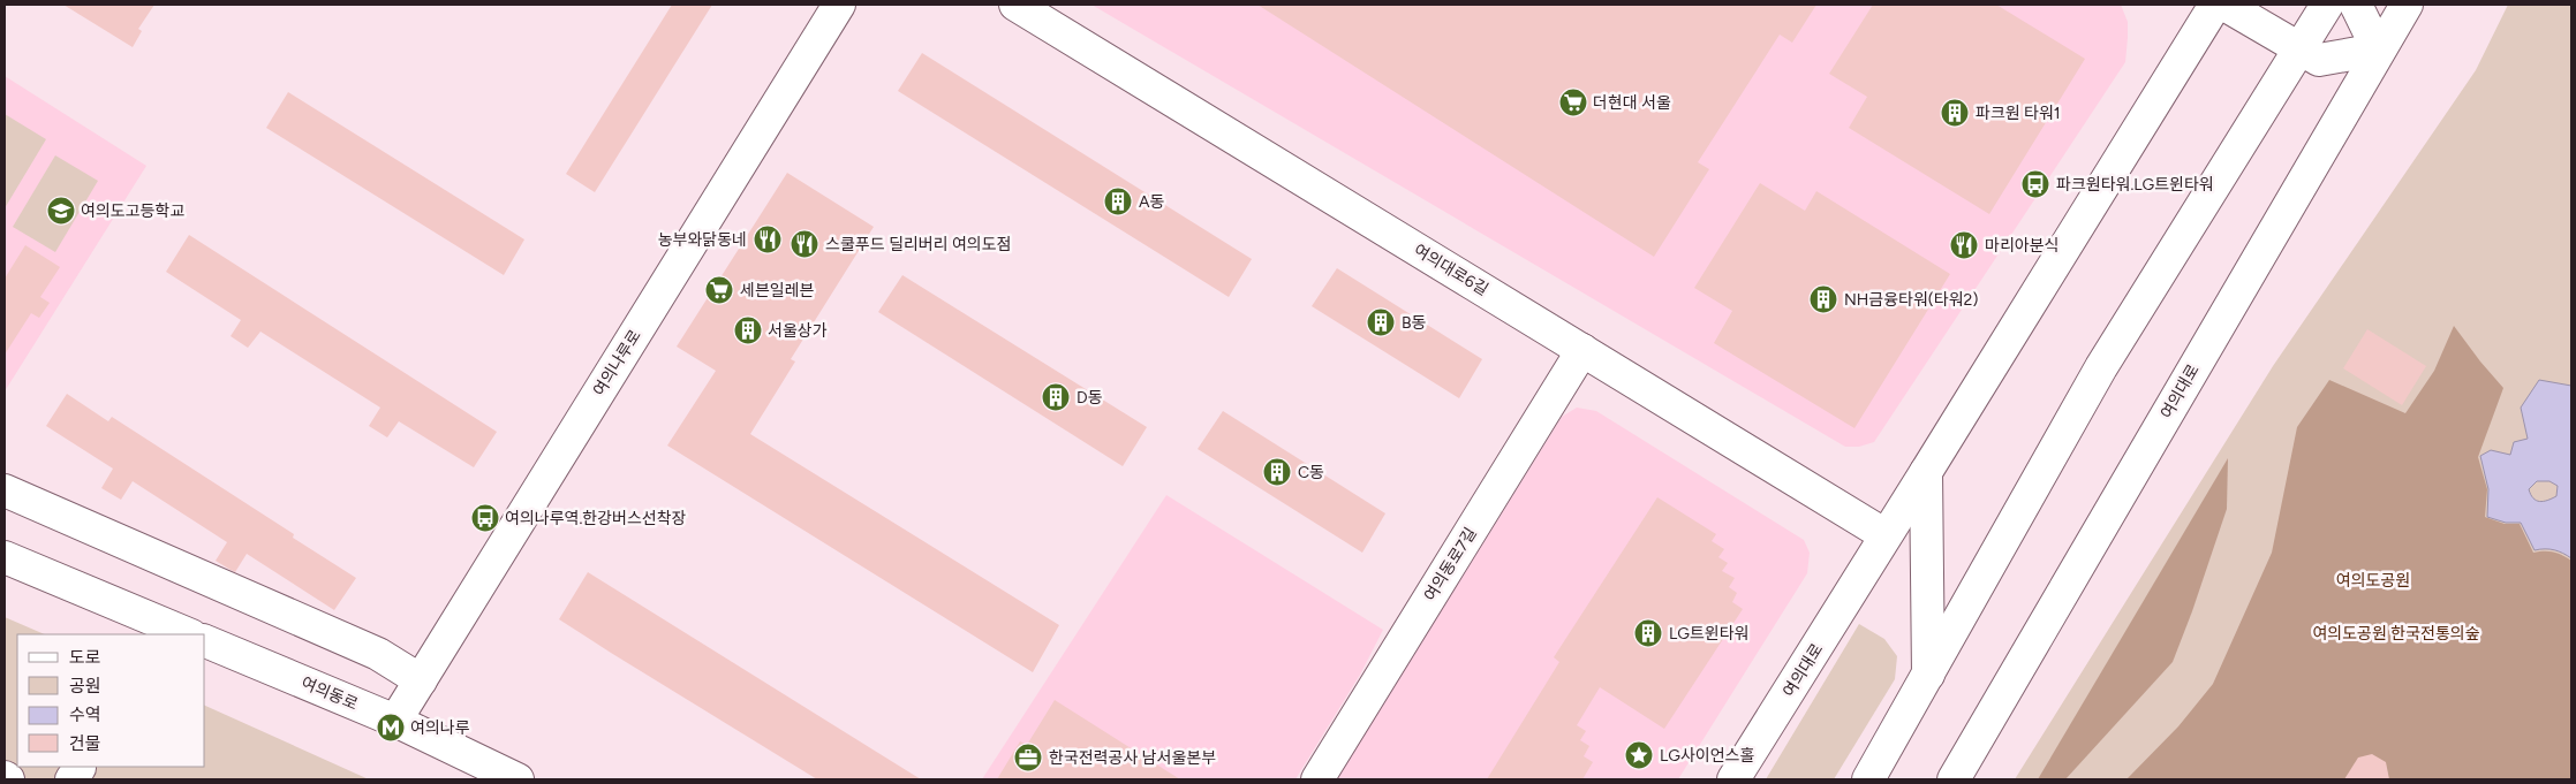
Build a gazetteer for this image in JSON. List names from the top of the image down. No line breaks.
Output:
{"streets":{"main road":["여의대로6길","여의나루로","여의대로","여의동로7길","여의동로"]},"crossings":[["여의대로6길","여의대로"],["여의대로6길","여의동로7길"],["여의나루로","여의동로"]],"parks":["여의도공원","여의도공원 한국전통의숲"],"places":{"supermarket":["더현대 서울","세븐일레븐"],"building":["파크원 타워1","A동","NH금융타워(타워2)","B동","서울상가","D동","C동","LG트윈타워"],"bus stop":["파크원타워.LG트윈타워","여의나루역.한강버스선착장"],"school or university":["여의도고등학교"],"restaurant":["농부와닭동네","스쿨푸드 딜리버리 여의도점","마리아분식"],"metro station":["여의나루"],"place":["LG사이언스홀"],"office":["한국전력공사 남서울본부"]},"legend":["도로","공원","수역","건물"]}
